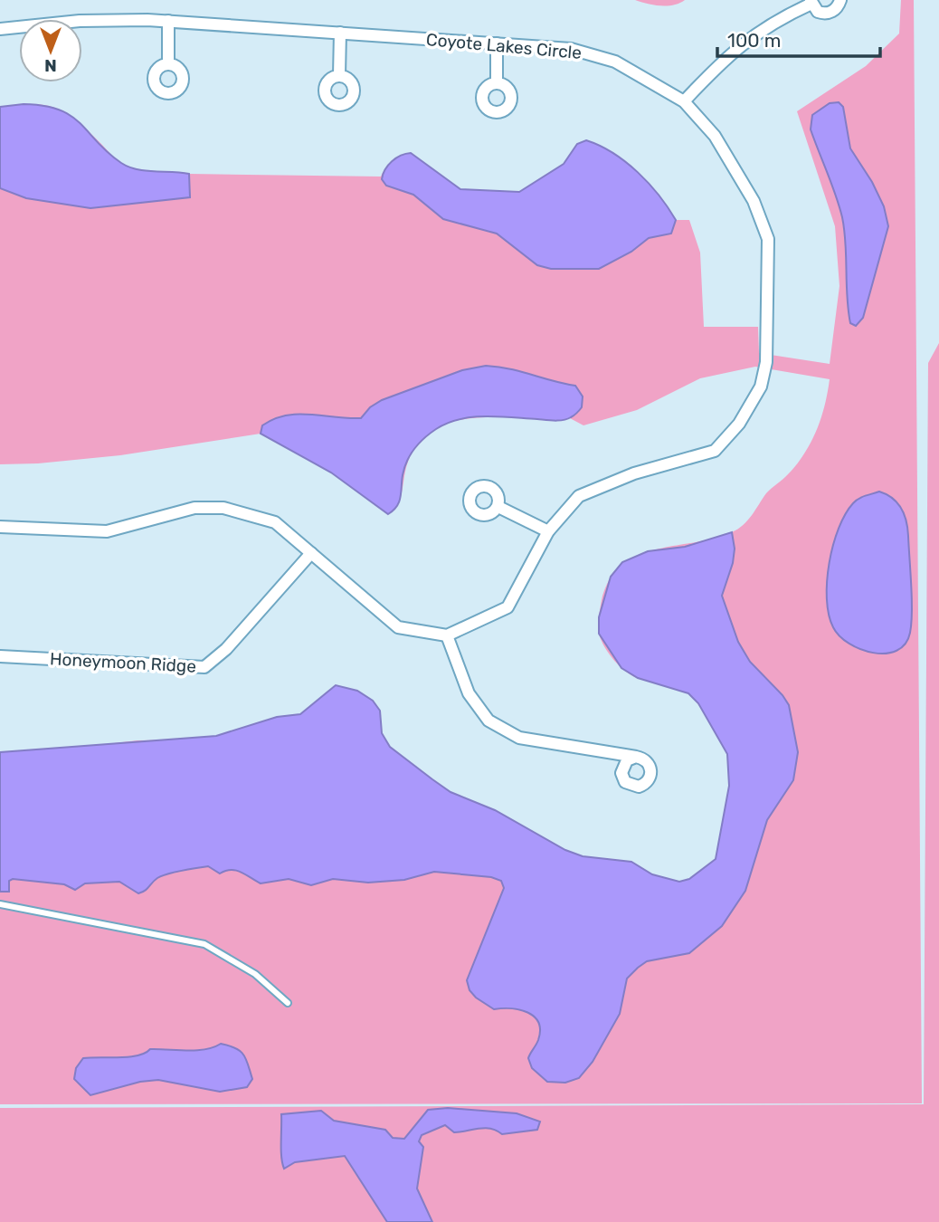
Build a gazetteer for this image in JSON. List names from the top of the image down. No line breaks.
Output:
{"streets":{"street":["Coyote Lakes Circle","Honeymoon Ridge"]},"scale_bar":"100 m","north":"bottom"}
